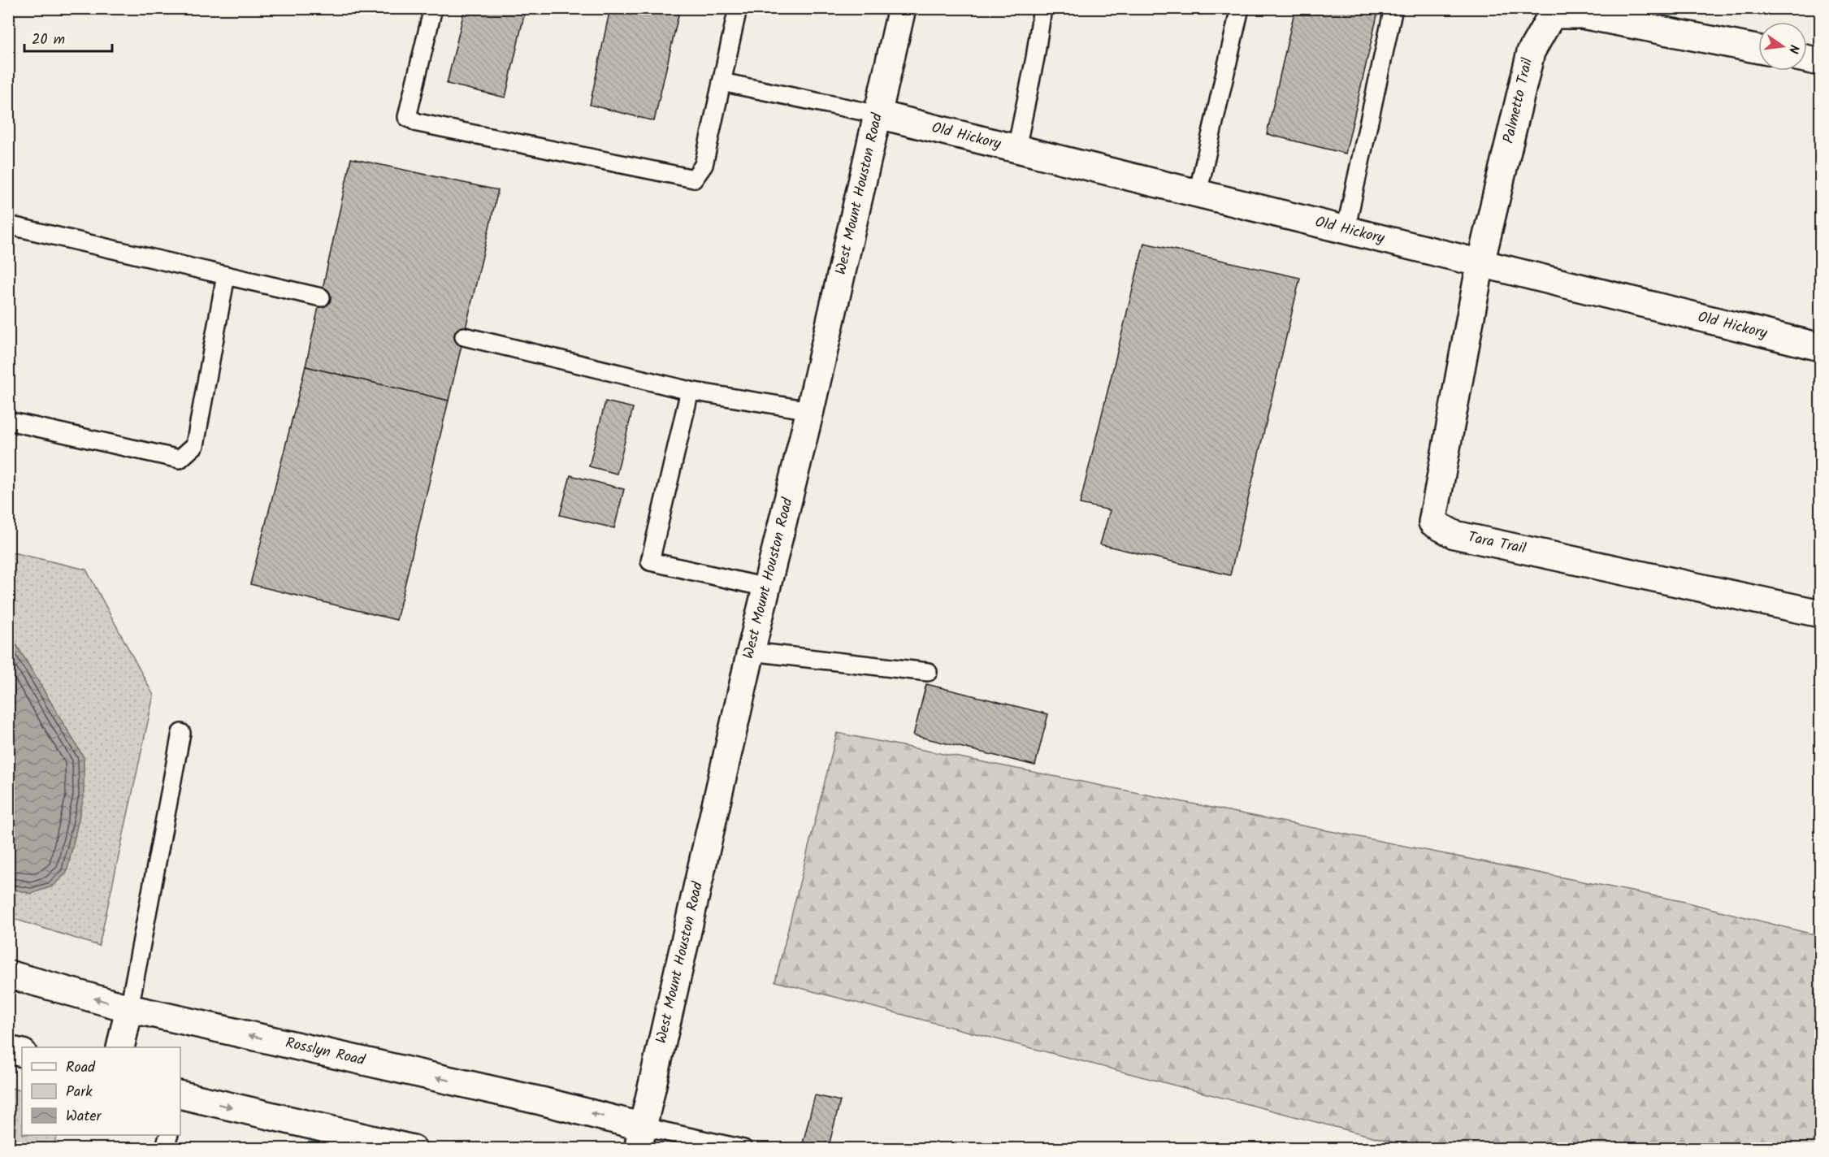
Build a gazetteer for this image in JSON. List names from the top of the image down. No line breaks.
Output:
{"streets":{"street":["Palmetto Trail","Old Hickory","West Mount Houston Road","Tara Trail","Rosslyn Road"]},"crossings":[["Palmetto Trail","Old Hickory"],["Palmetto Trail","Tara Trail"],["Old Hickory","West Mount Houston Road"],["Old Hickory","Tara Trail"],["West Mount Houston Road","Rosslyn Road"]],"legend":["Road","Park","Water"],"scale_bar":"20 m","north":"right"}
